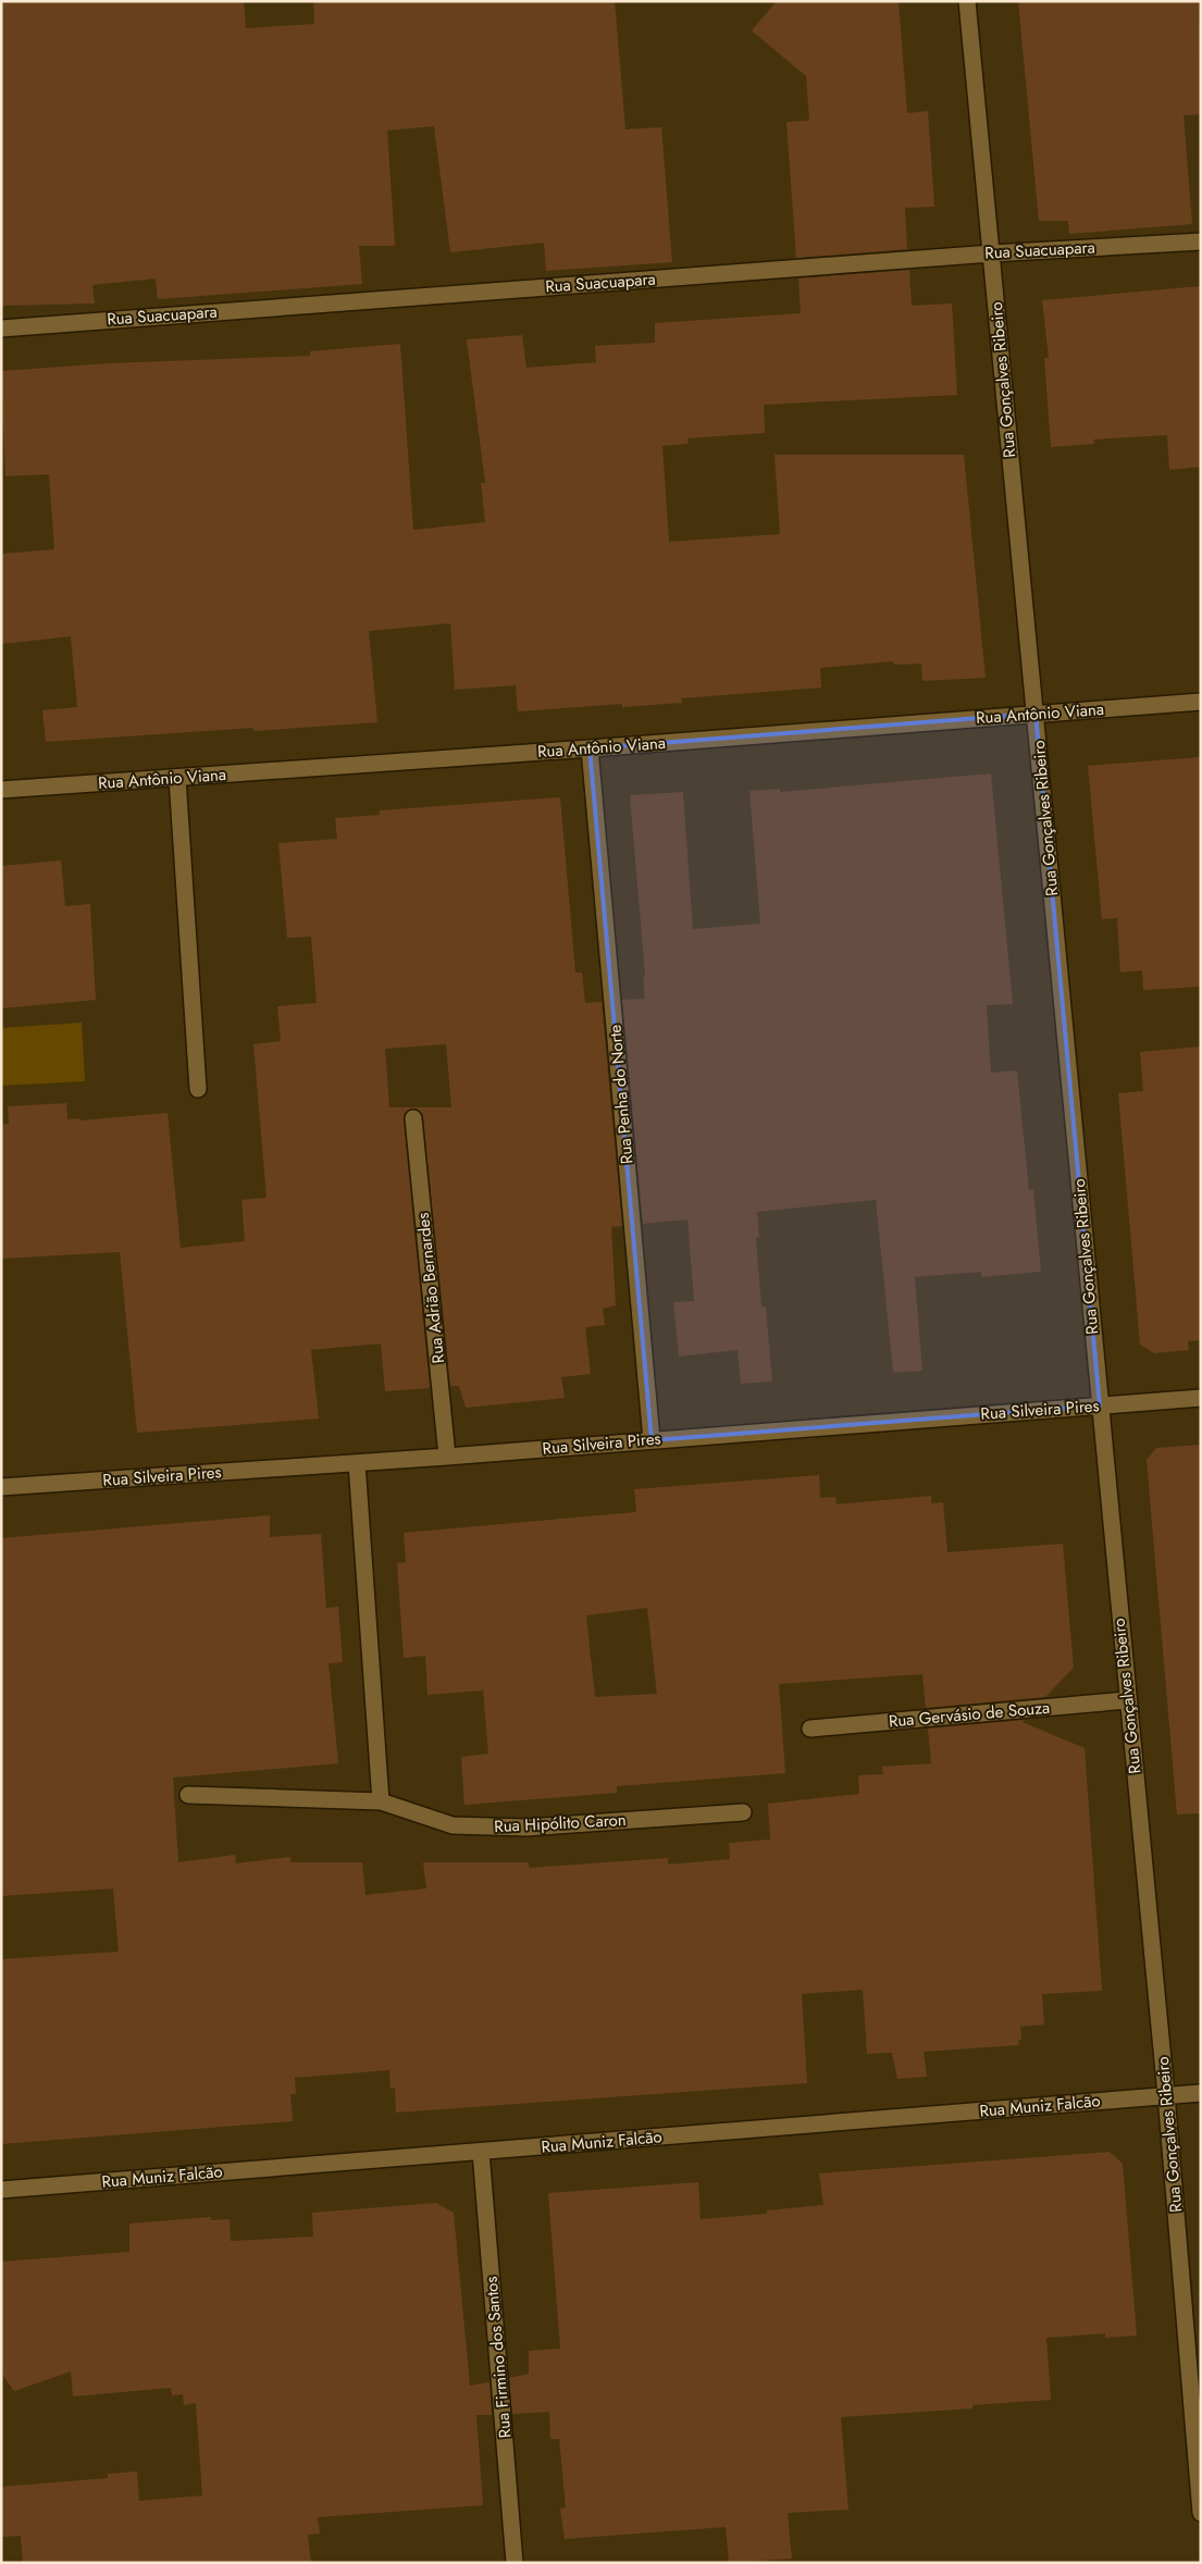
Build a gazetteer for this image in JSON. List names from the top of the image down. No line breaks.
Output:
{"streets":{"street":["Rua Suacuapara","Rua Gonçalves Ribeiro","Rua Antônio Viana","Rua Penha do Norte","Rua Adrião Bernardes","Rua Silveira Pires","Rua Gervásio de Souza","Rua Hipólito Caron","Rua Muniz Falcão","Rua Firmino dos Santos"]},"crossings":[["Rua Suacuapara","Rua Gonçalves Ribeiro"],["Rua Gonçalves Ribeiro","Rua Antônio Viana"],["Rua Gonçalves Ribeiro","Rua Silveira Pires"],["Rua Gonçalves Ribeiro","Rua Gervásio de Souza"],["Rua Gonçalves Ribeiro","Rua Muniz Falcão"],["Rua Antônio Viana","Rua Penha do Norte"],["Rua Penha do Norte","Rua Silveira Pires"],["Rua Adrião Bernardes","Rua Silveira Pires"],["Rua Muniz Falcão","Rua Firmino dos Santos"]]}
